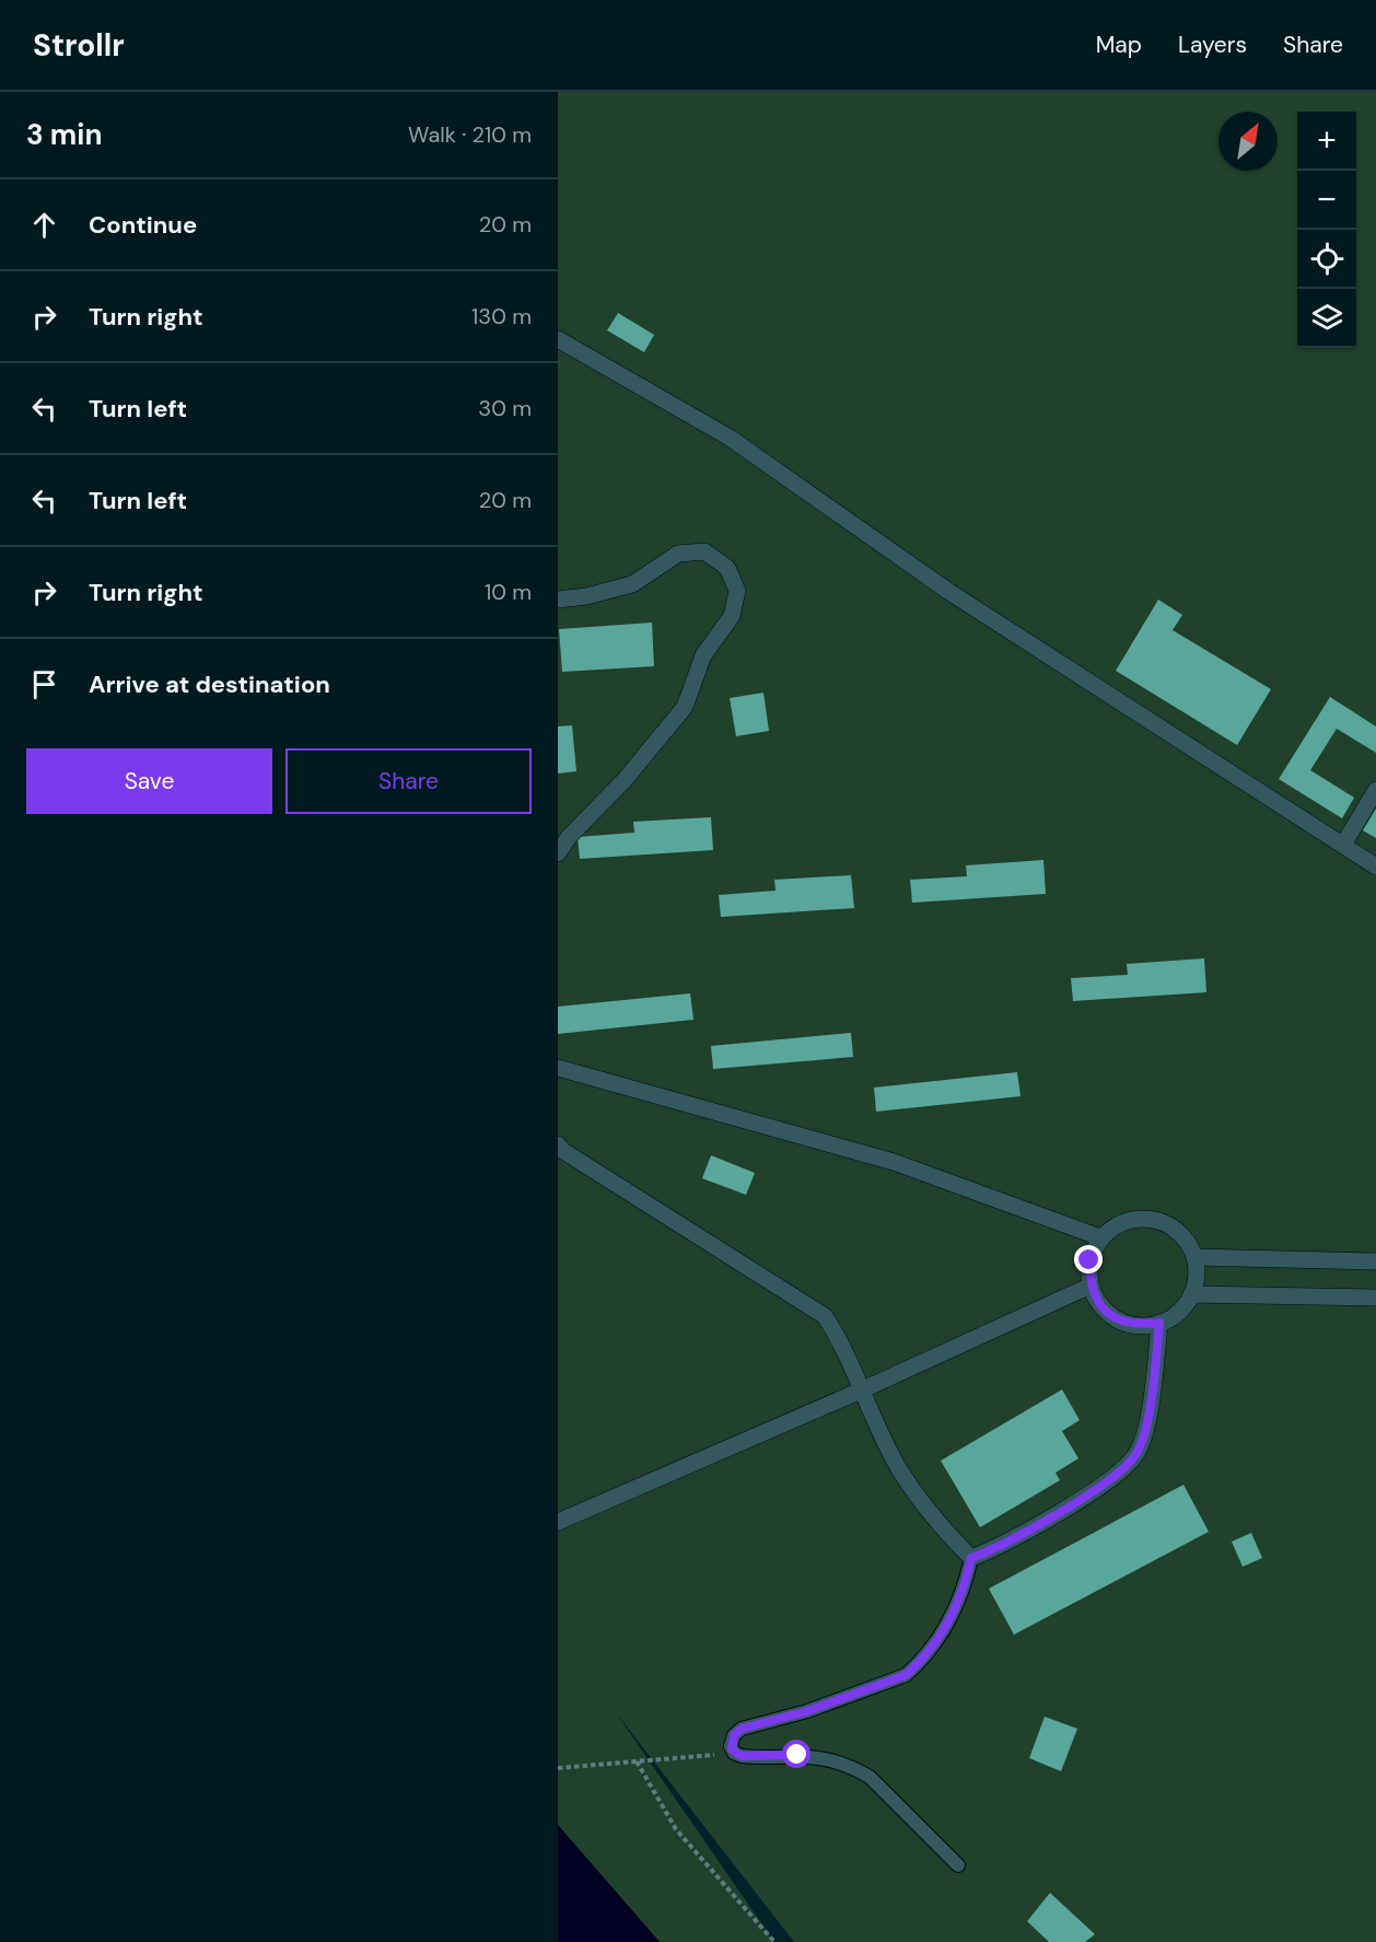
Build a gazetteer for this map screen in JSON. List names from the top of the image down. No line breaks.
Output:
{"north":"top right","page":{"header":"Strollr","nav":["Map","Layers","Share"],"heading":["3 min","Walk · 210 m"],"map_buttons":["+","−"],"list":[["Continue","20 m"],["Turn right","130 m"],["Turn left","30 m"],["Turn left","20 m"],["Turn right","10 m"],"Arrive at destination"],"buttons":["Save","Share"]}}
